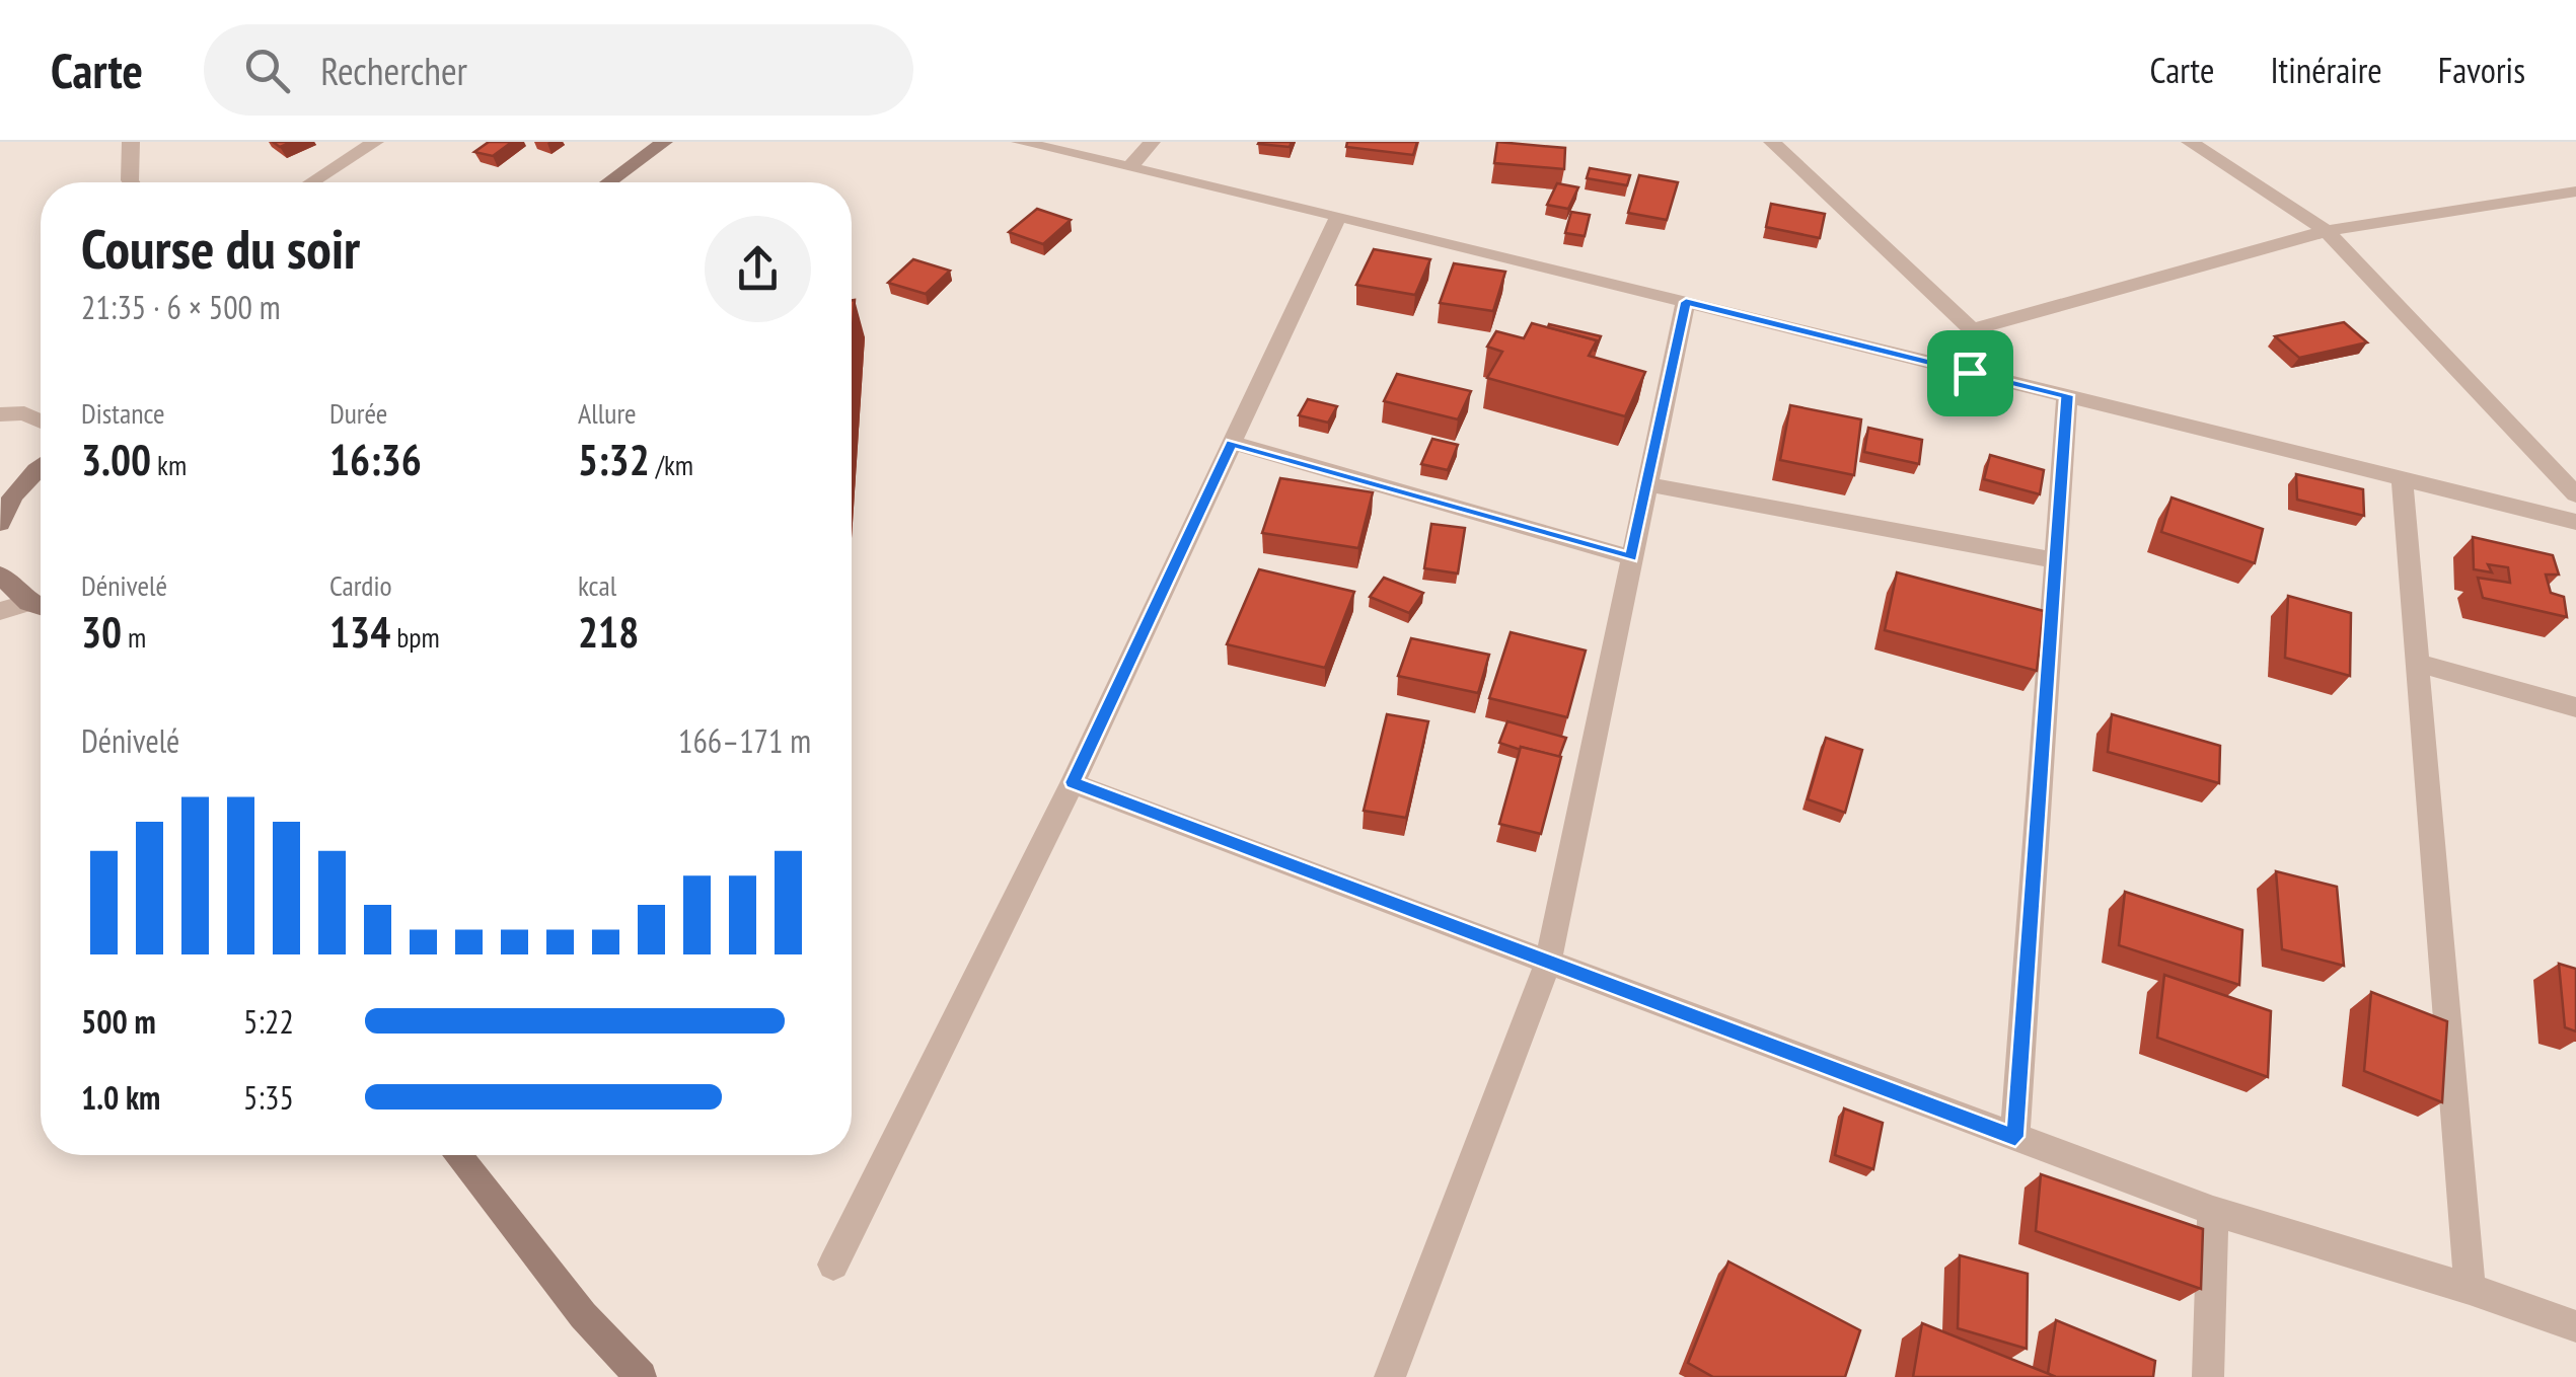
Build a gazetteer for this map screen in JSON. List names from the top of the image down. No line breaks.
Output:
{"page":{"header":"Carte","search":"Rechercher","nav":["Carte","Itinéraire","Favoris"],"heading":["Course du soir","21:35 · 6 × 500 m"],"stats":[["Distance","3.00 km"],["Durée","16:36"],["Allure","5:32 /km"],["Dénivelé","30 m"],["Cardio","134 bpm"],["kcal","218"]],"chart":["Dénivelé","166–171 m"],"list":[{"name":"500 m","note":"5:22"},{"name":"1.0 km","note":"5:35"}]}}
